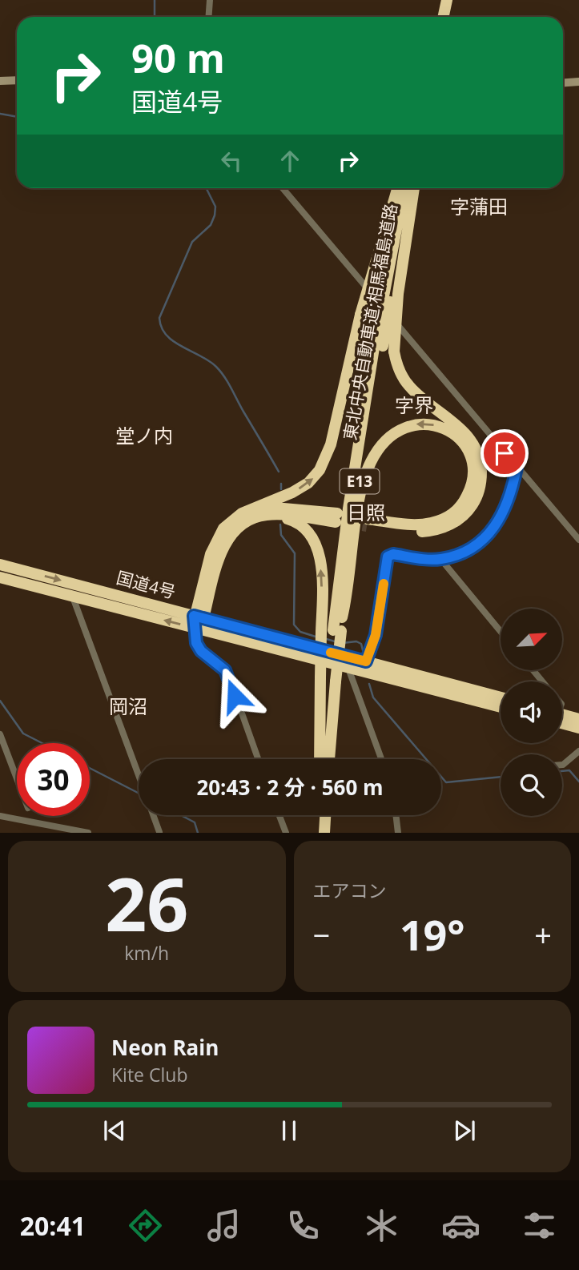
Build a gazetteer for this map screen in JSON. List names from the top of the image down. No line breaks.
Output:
{"streets":{"highway":["東北中央自動車道;相馬福島道路","E13","国道4号"]},"districts":["字蒲田","字界","堂ノ内","日照","岡沼"],"north":"top right","page":{"turn":["90 m","国道4号"],"limit":"30","trip":"20:43 · 2 分 · 560 m","tile":[["26","km/h"],"エアコン"],"heat":["−","19°","+"],"song":["Neon Rain","Kite Club"],"tabs":"20:41"}}
